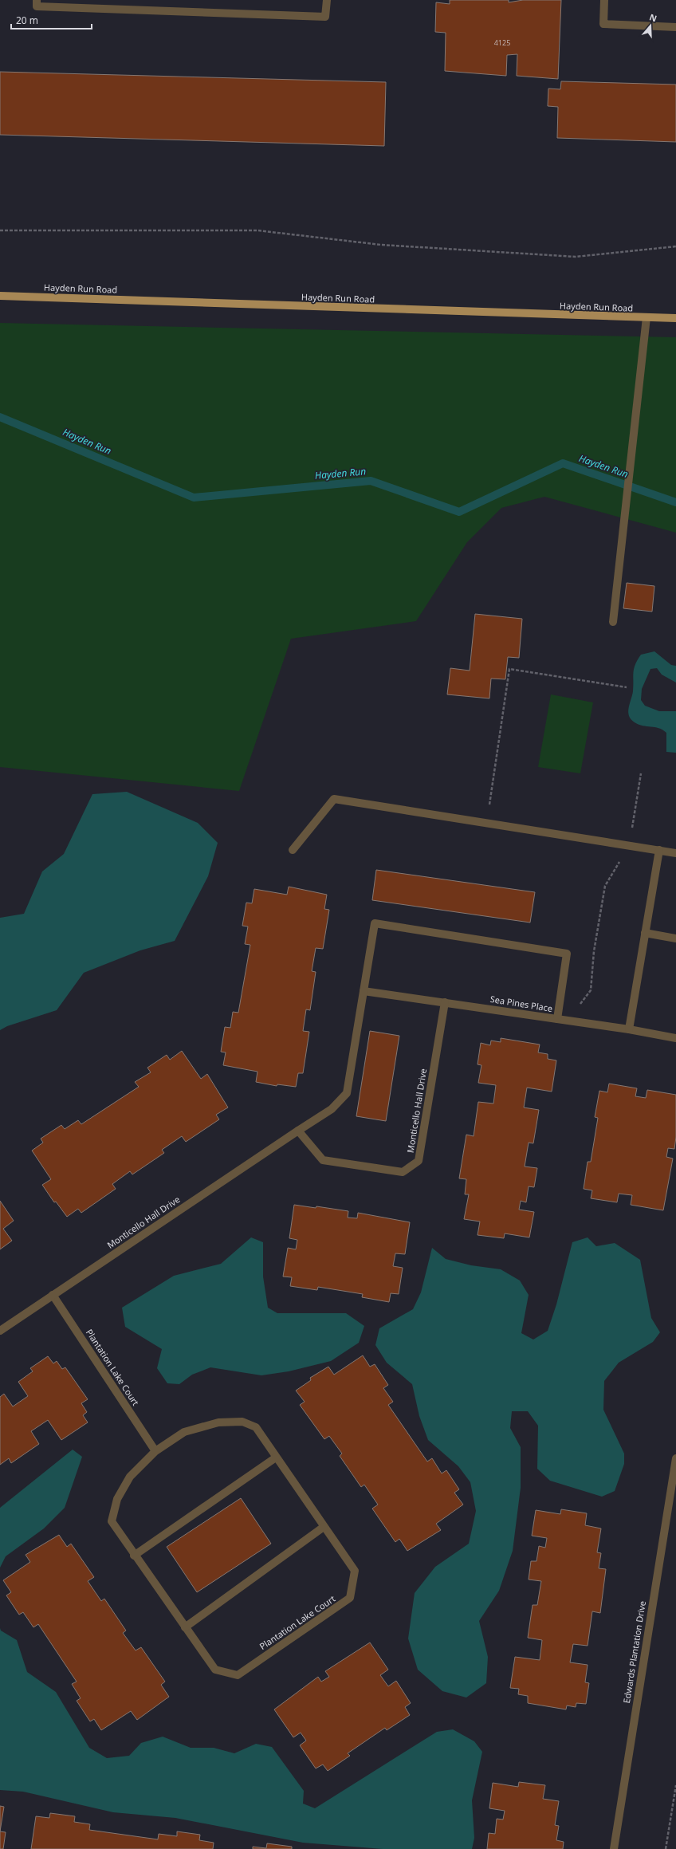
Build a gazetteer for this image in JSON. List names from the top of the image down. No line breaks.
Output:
{"streets":{"main road":["Hayden Run Road"],"street":["Sea Pines Place","Monticello Hall Drive","Plantation Lake Court","Edwards Plantation Drive"]},"crossings":[["Sea Pines Place","Monticello Hall Drive"],["Monticello Hall Drive","Plantation Lake Court"]],"water":["Hayden Run"],"house_numbers":["4125"],"scale_bar":"20 m","north":"top"}
